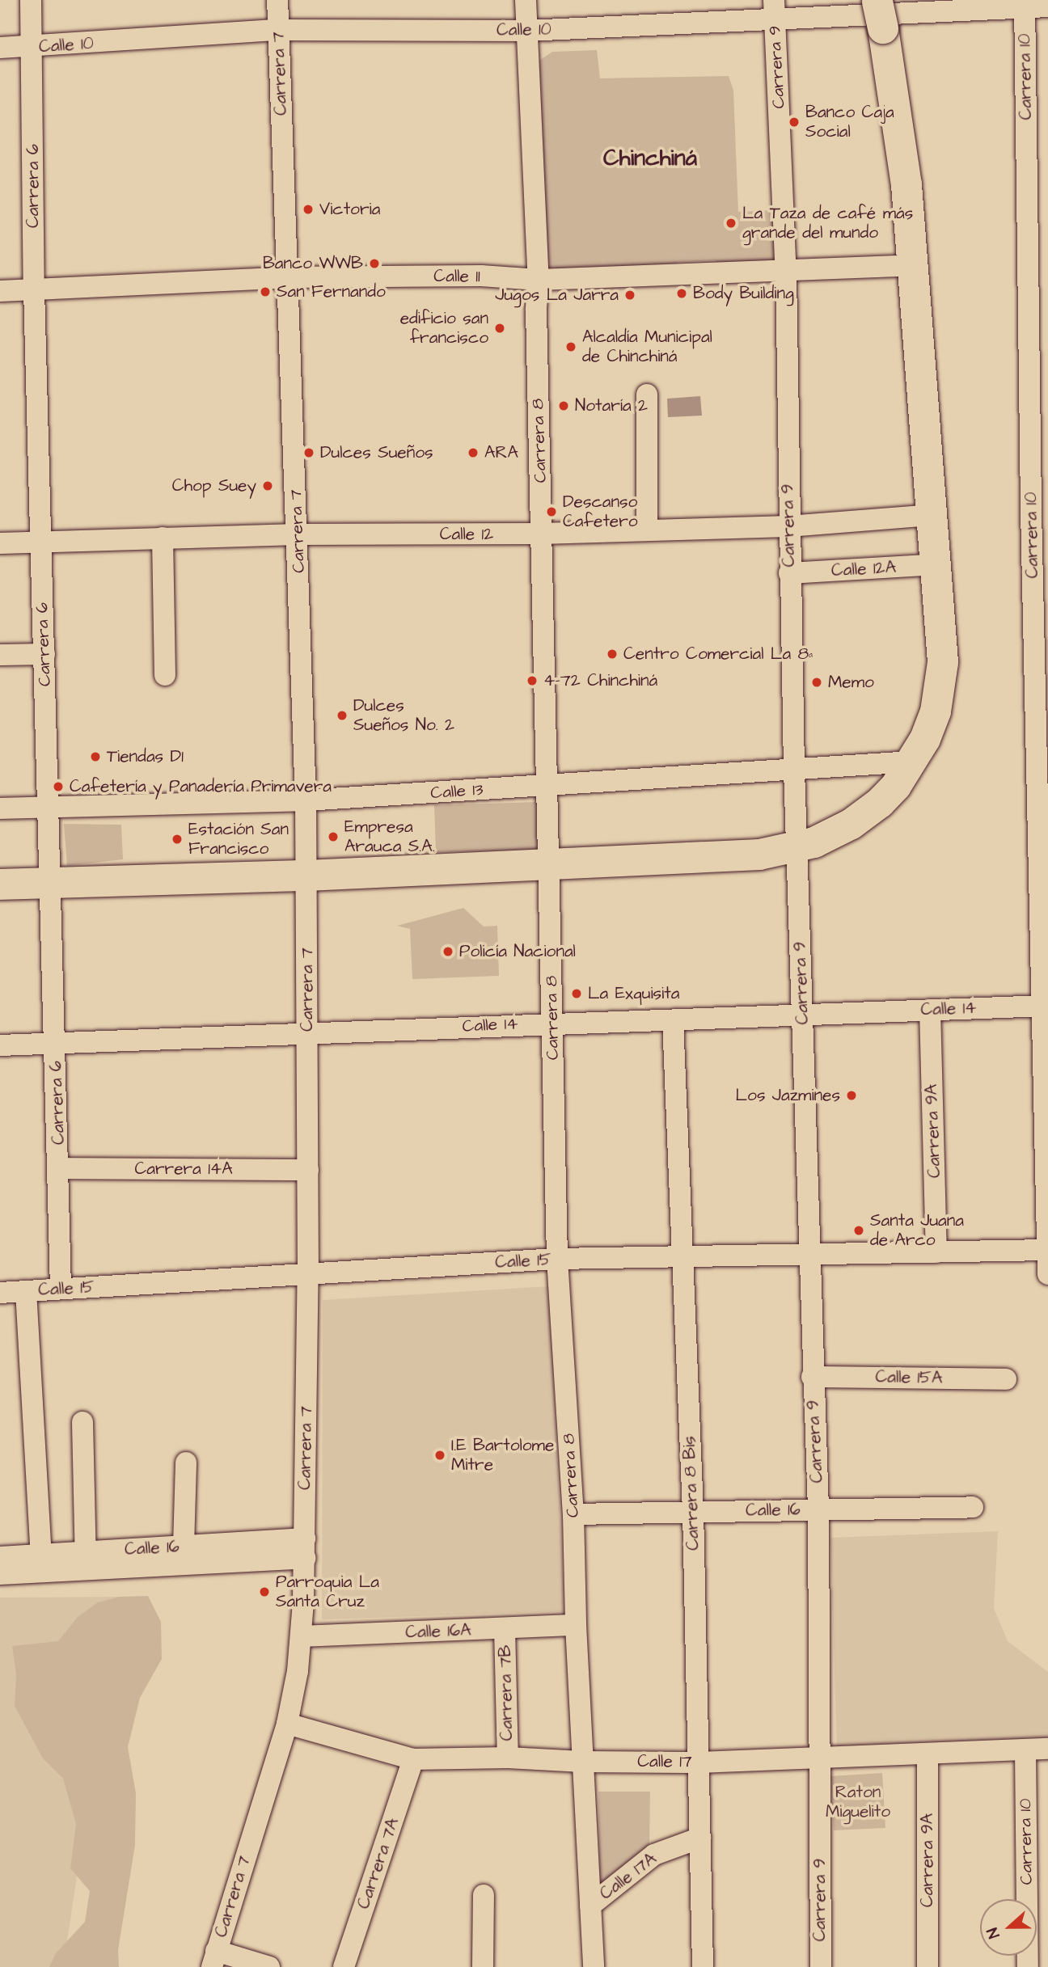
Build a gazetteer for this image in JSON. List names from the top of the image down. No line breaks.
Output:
{"streets":{"street":["Calle 10","Carrera 9","Carrera 7","Carrera 10","Carrera 6","Calle 11","Carrera 8","Calle 12","Calle 12A","Calle 13","Calle 14","Carrera 9A","Carrera 14A","Calle 15","Calle 15A","Carrera 8 Bis","Calle 16","Calle 16A","Carrera 7B","Calle 17","Carrera 7A","Calle 17A"]},"crossings":[["Calle 10","Carrera 9"],["Calle 10","Carrera 7"],["Calle 10","Carrera 10"],["Calle 10","Carrera 6"],["Calle 10","Carrera 8"],["Carrera 9","Calle 11"],["Carrera 9","Calle 12"],["Carrera 9","Calle 12A"],["Carrera 9","Calle 13"],["Carrera 9","Calle 14"],["Carrera 9","Calle 15"],["Carrera 9","Calle 15A"],["Carrera 9","Calle 16"],["Carrera 9","Calle 17"],["Carrera 7","Calle 11"],["Carrera 7","Calle 12"],["Carrera 7","Calle 13"],["Carrera 7","Calle 14"],["Carrera 7","Carrera 14A"],["Carrera 7","Calle 15"],["Carrera 7","Calle 16"],["Carrera 7","Calle 16A"],["Carrera 7","Calle 17"],["Carrera 10","Calle 14"],["Carrera 10","Calle 15"],["Carrera 10","Calle 17"],["Carrera 6","Calle 11"],["Carrera 6","Calle 12"],["Carrera 6","Calle 13"],["Carrera 6","Calle 14"],["Carrera 6","Carrera 14A"],["Carrera 6","Calle 15"],["Calle 11","Carrera 8"],["Carrera 8","Calle 12"],["Carrera 8","Calle 13"],["Carrera 8","Calle 14"],["Carrera 8","Calle 15"],["Carrera 8","Calle 16"],["Carrera 8","Calle 16A"],["Carrera 8","Calle 17"],["Carrera 8","Calle 17A"],["Calle 14","Carrera 9A"],["Calle 14","Carrera 8 Bis"],["Carrera 9A","Calle 15"],["Carrera 9A","Calle 17"],["Calle 15","Carrera 8 Bis"],["Carrera 8 Bis","Calle 16"],["Carrera 8 Bis","Calle 17"],["Carrera 8 Bis","Calle 17A"],["Calle 16A","Carrera 7B"],["Carrera 7B","Calle 17"],["Calle 17","Carrera 7A"]],"districts":["Chinchiná"],"parks":["Raton Miguelito"],"places":["Banco Caja Social","Victoria","La Taza de café más grande del mundo","Banco WWB","San Fernando","Body Building","Jugos La Jarra","edificio san francisco","Alcaldía Municipal de Chinchiná","Notaría 2","Dulces Sueños","ARA","Chop Suey","Descanso Cafetero","Centro Comercial La 8ª","4-72 Chinchiná","Memo","Dulces Sueños No. 2","Tiendas D1","Cafetería y Panadería Primavera","Empresa Arauca S.A.","Estación San Francisco","Policía Nacional","La Exquisita","Los Jazmines","Santa Juana de Arco","I.E Bartolome Mitre","Parroquia La Santa Cruz"],"north":"left"}
